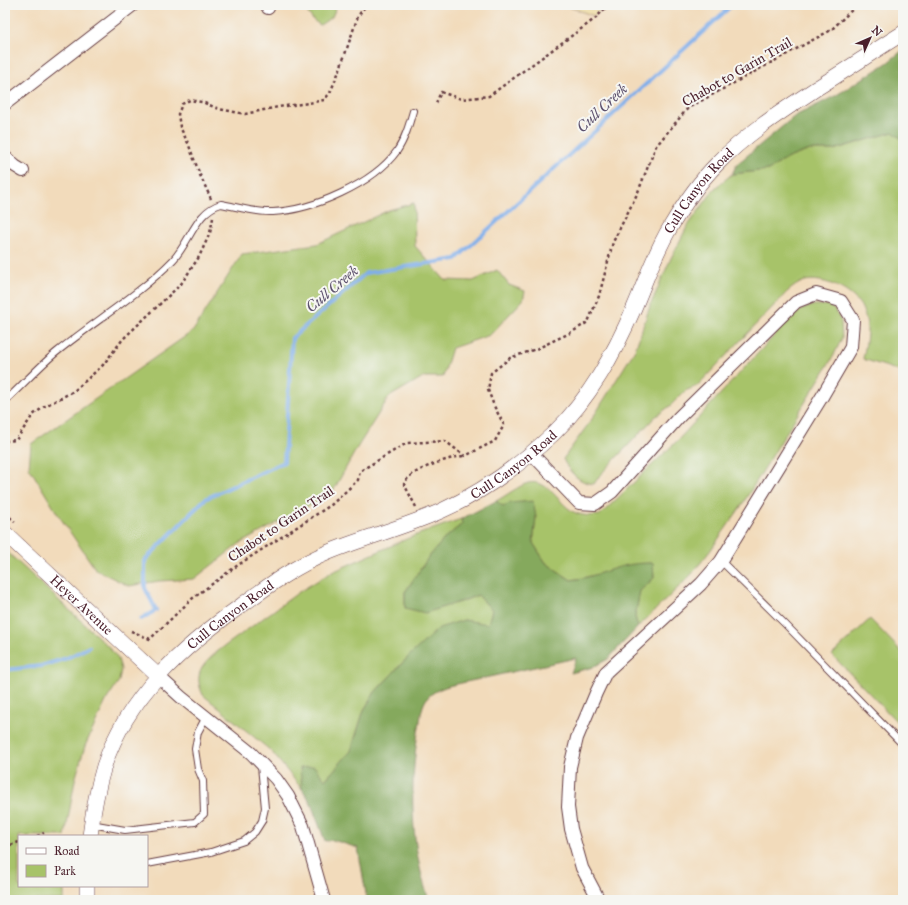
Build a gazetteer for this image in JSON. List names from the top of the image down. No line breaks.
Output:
{"streets":{"street":["Cull Canyon Road","Heyer Avenue"],"path":["Chabot to Garin Trail"]},"crossings":[["Cull Canyon Road","Heyer Avenue"]],"water":["Cull Creek"],"legend":["Road","Park"],"north":"top right"}
